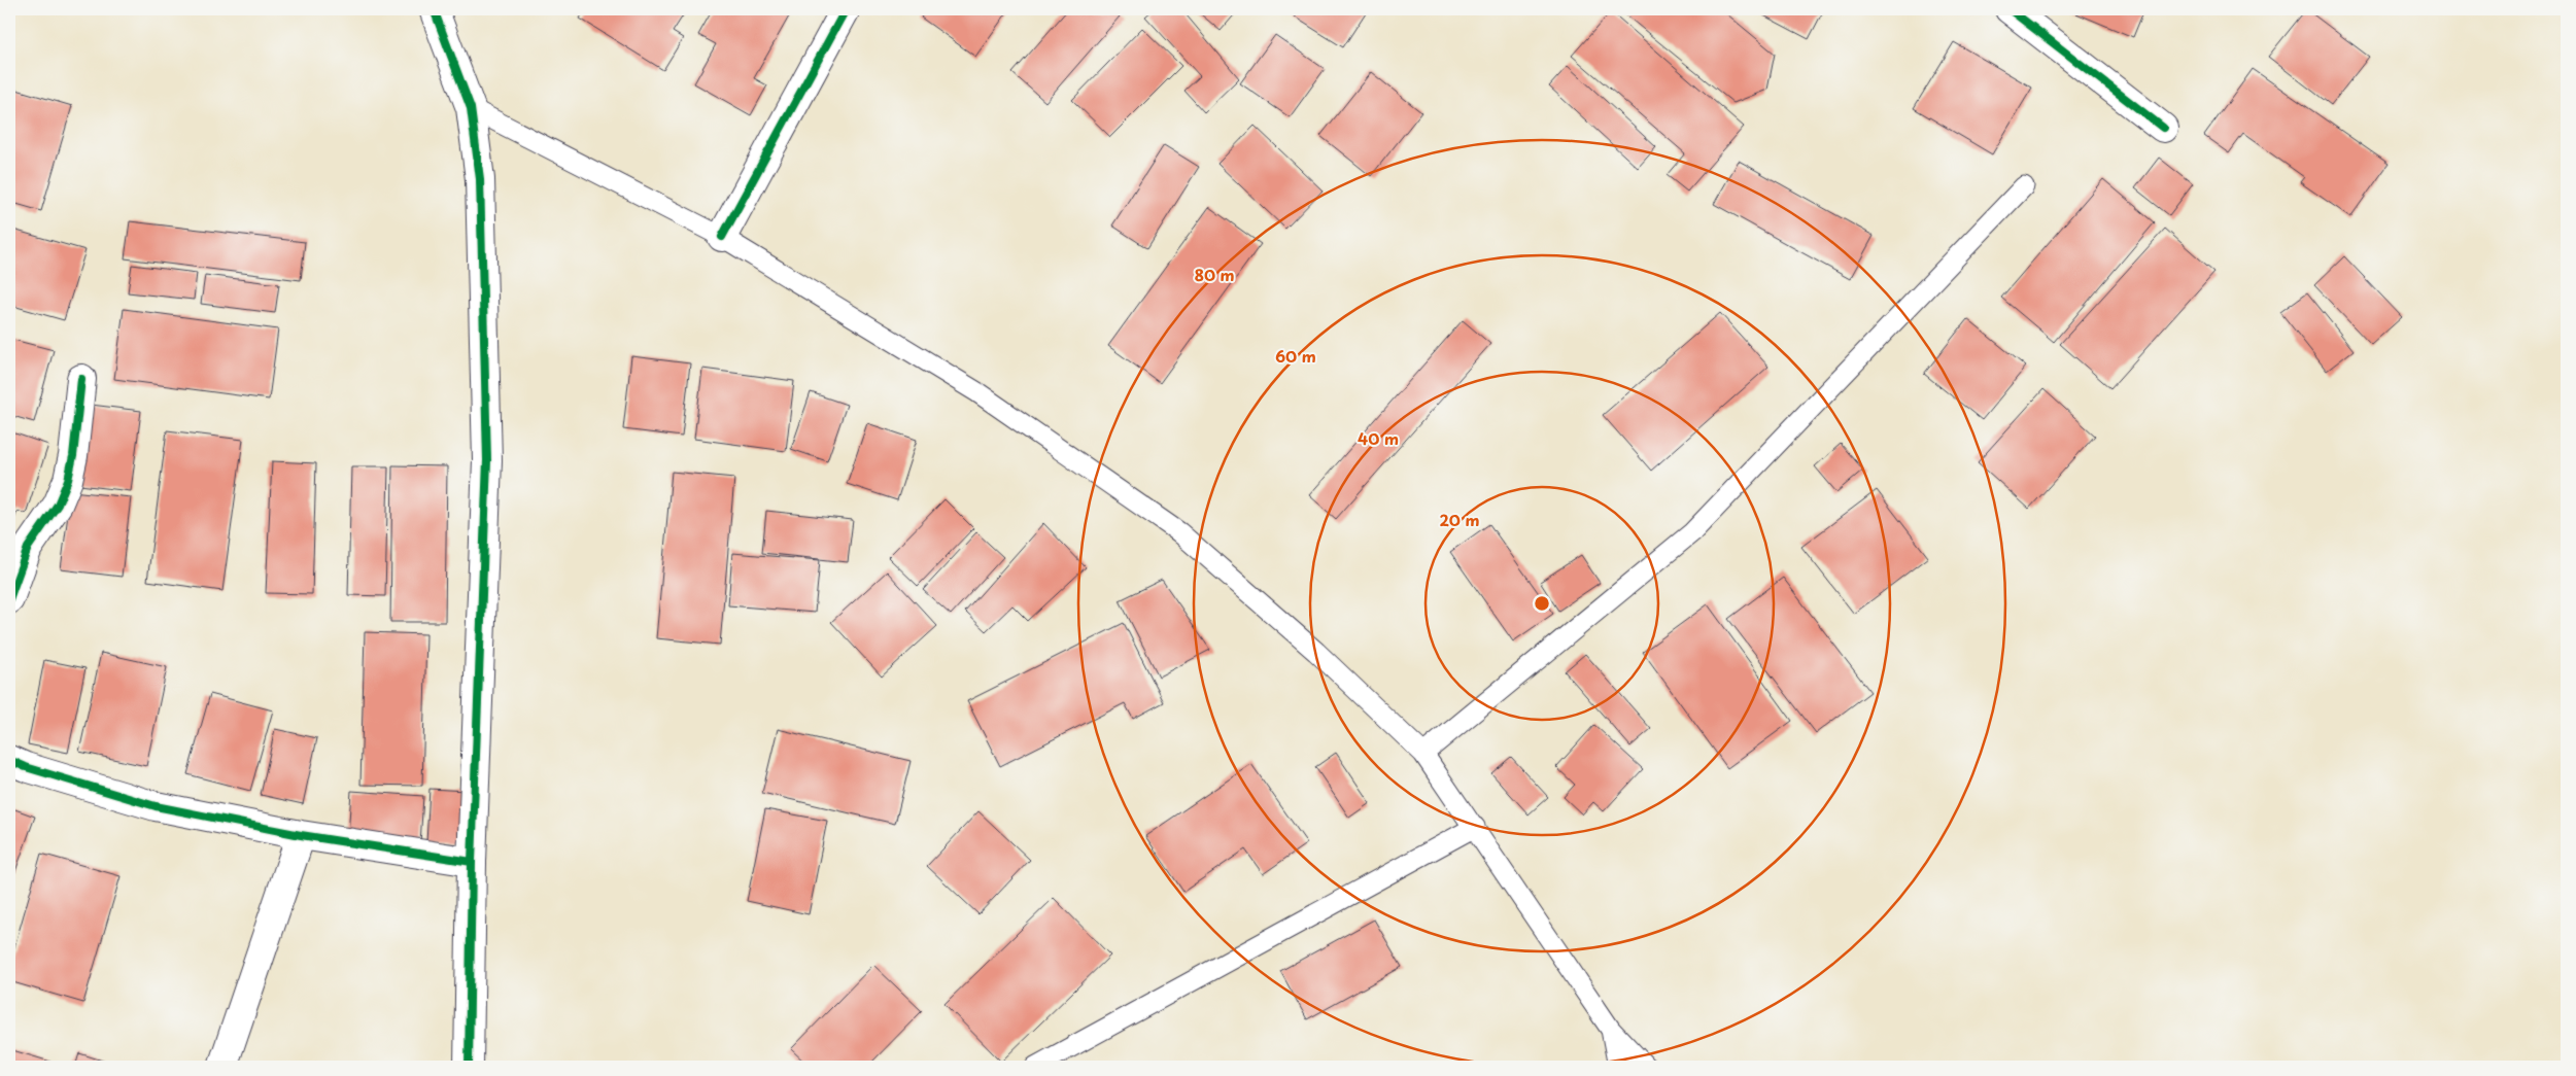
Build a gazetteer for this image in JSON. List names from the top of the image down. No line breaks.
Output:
{"rings":["80 m","60 m","40 m","20 m"]}
